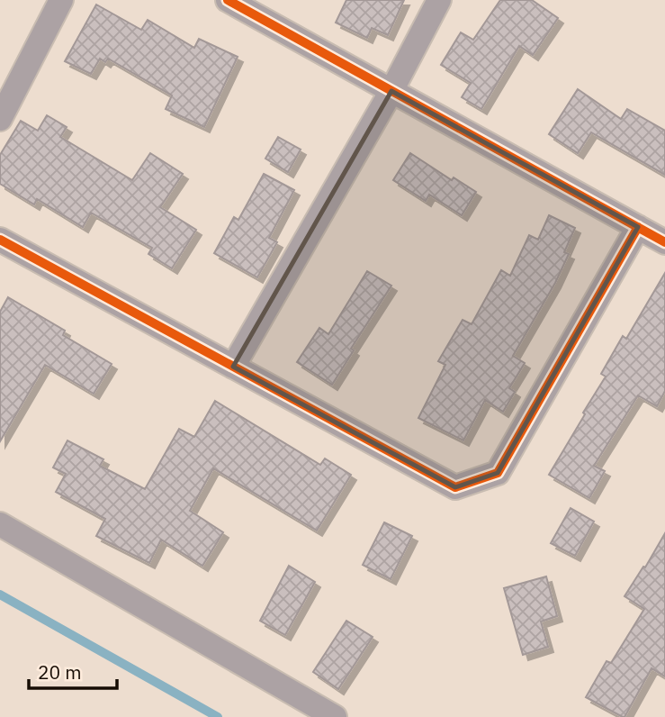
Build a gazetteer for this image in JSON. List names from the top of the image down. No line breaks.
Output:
{"scale_bar":"20 m"}
